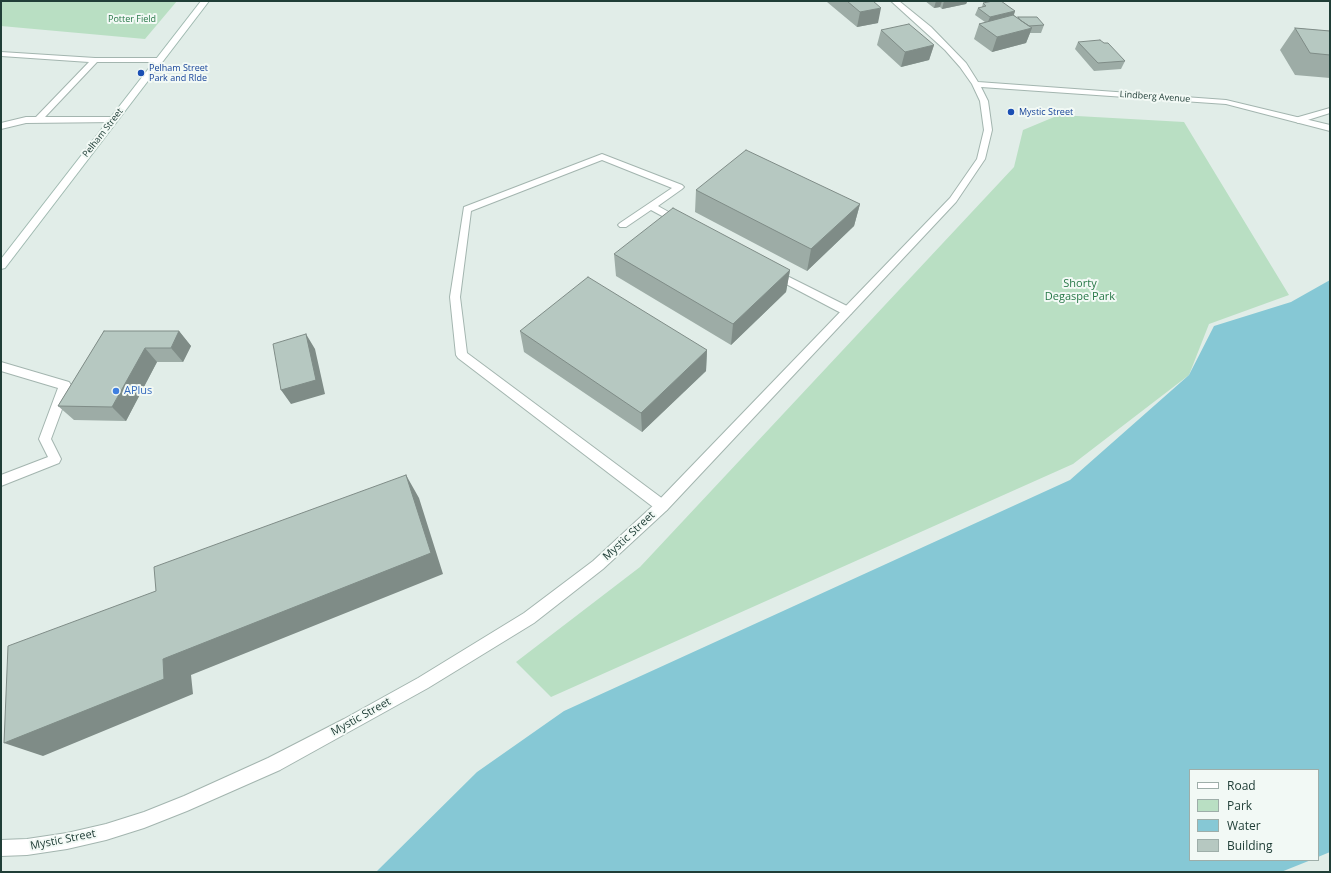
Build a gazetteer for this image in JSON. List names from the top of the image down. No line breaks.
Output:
{"streets":{"street":["Lindberg Avenue","Pelham Street","Mystic Street"]},"crossings":[["Lindberg Avenue","Mystic Street"]],"parks":["Potter Field","Shorty Degaspe Park"],"places":["Pelham Street Park and RIde","Mystic Street","APlus"],"legend":["Road","Park","Water","Building"]}
